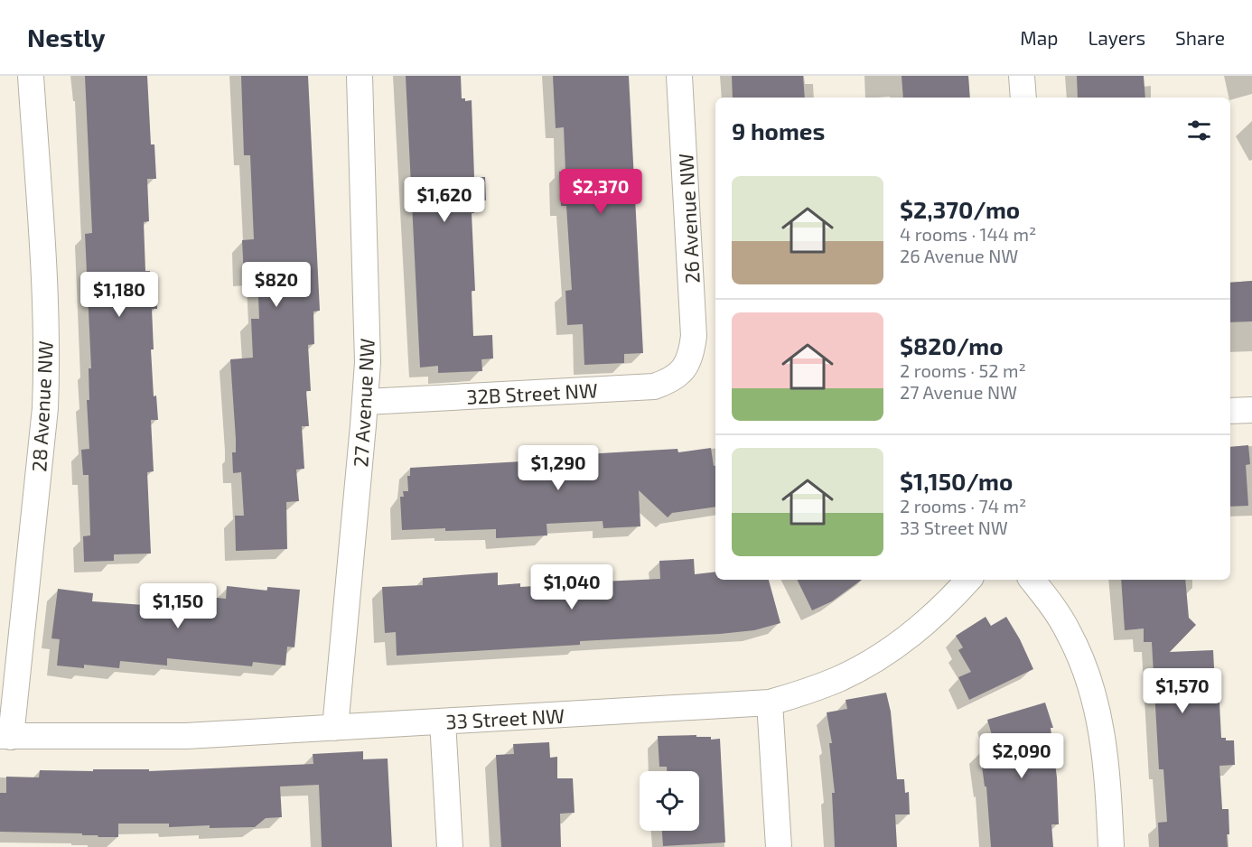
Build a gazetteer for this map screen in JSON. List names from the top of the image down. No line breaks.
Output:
{"streets":{"street":["26 Avenue NW","32B Street NW","27 Avenue NW","28 Avenue NW","33 Street NW"]},"crossings":[["26 Avenue NW","32B Street NW"],["32B Street NW","27 Avenue NW"],["27 Avenue NW","33 Street NW"],["28 Avenue NW","33 Street NW"]],"page":{"header":"Nestly","nav":["Map","Layers","Share"],"heading":"9 homes","list":[{"name":"$2,370/mo","note":"4 rooms · 144 m² · 26 Avenue NW"},{"name":"$820/mo","note":"2 rooms · 52 m² · 27 Avenue NW"},{"name":"$1,150/mo","note":"2 rooms · 74 m² · 33 Street NW"}],"price":["$2,370","$1,620","$820","$1,180","$1,290","$1,040","$1,150","$1,570","$2,090"]}}
